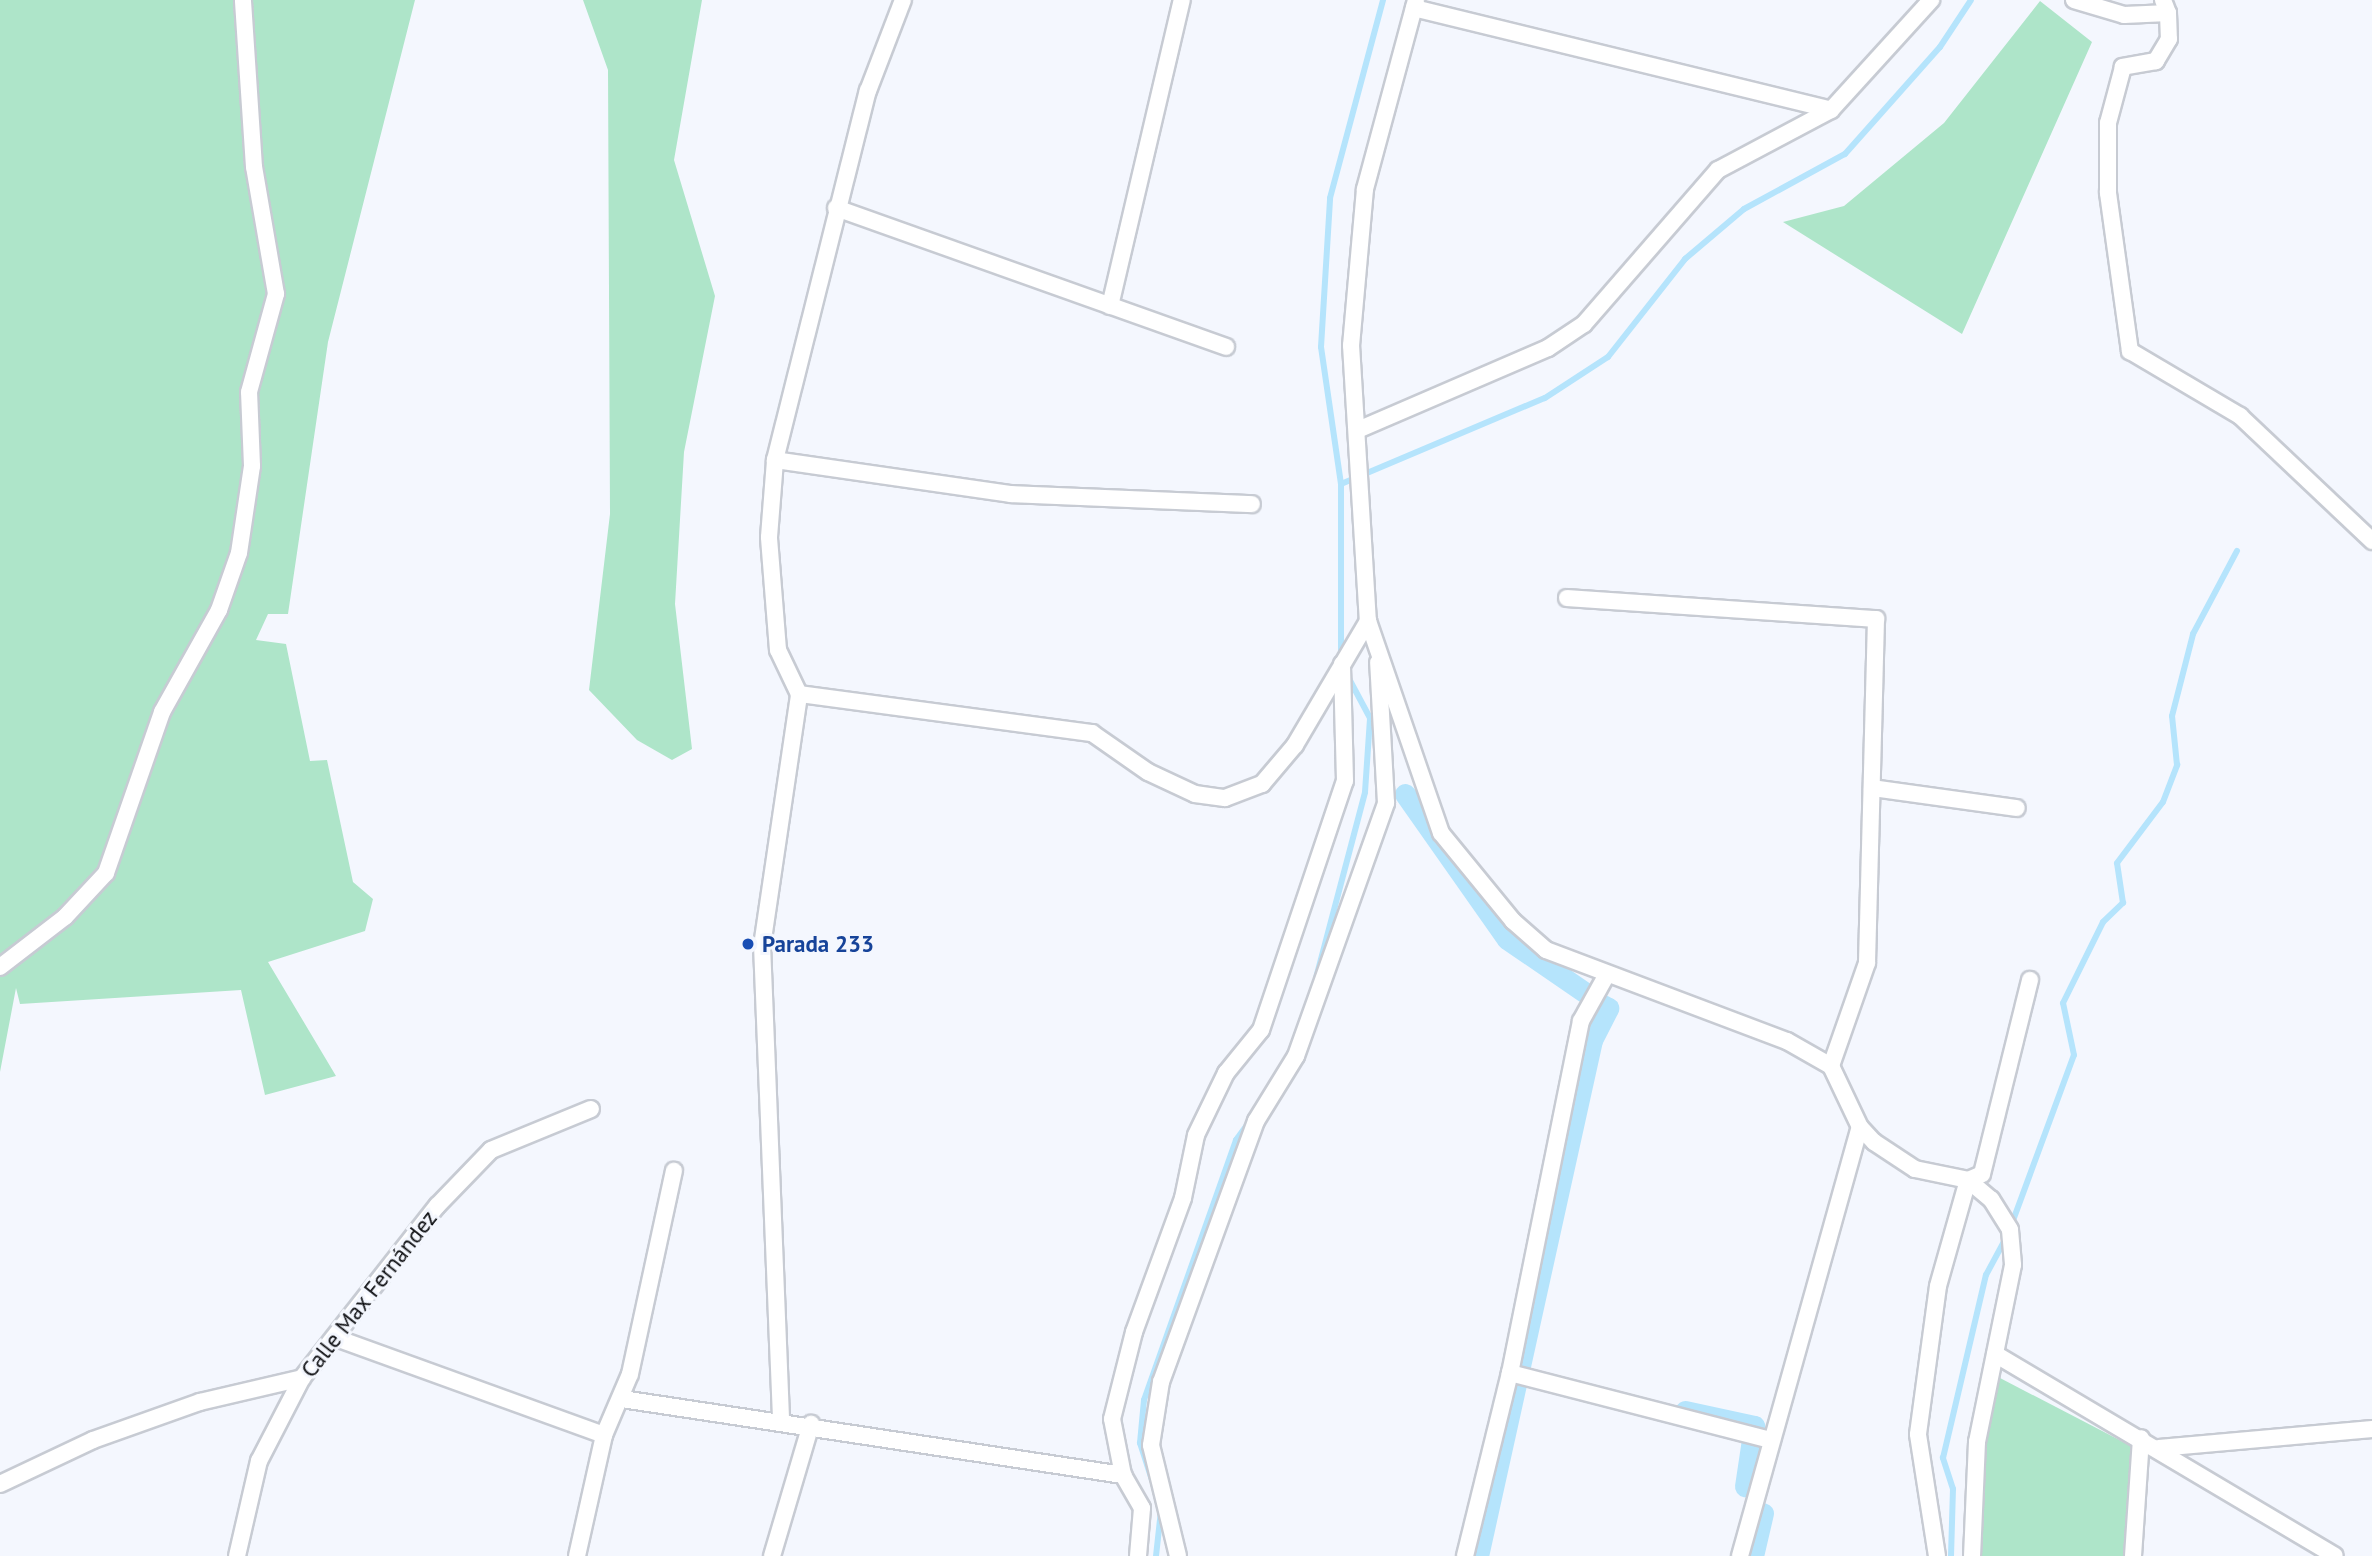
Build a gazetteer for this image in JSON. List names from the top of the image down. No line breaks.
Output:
{"streets":{"street":["Calle Max Fernández"]},"places":["Parada 233"]}
